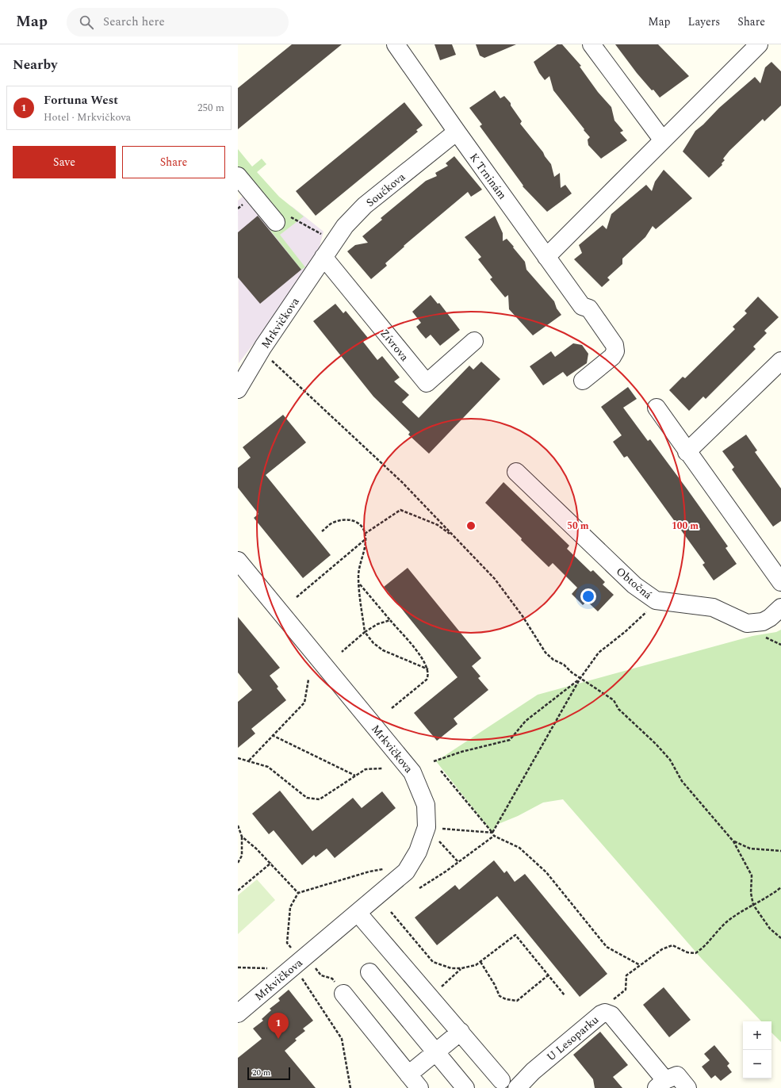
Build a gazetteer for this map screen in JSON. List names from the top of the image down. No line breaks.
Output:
{"streets":{"street":["K Trninám","Součkova","Mrkvičkova","Zívrova","Obtočná","U Lesoparku"]},"crossings":[["K Trninám","Součkova"],["Součkova","Mrkvičkova"],["Součkova","Zívrova"],["Mrkvičkova","Zívrova"]],"scale_bar":"20 m","page":{"header":"Map","search":"Search here","nav":["Map","Layers","Share"],"heading":"Nearby","list":[{"mark":"1","name":"Fortuna West","note":"Hotel · Mrkvičkova","value":"250 m"}],"buttons":["Save","Share"],"pins":"1","map_buttons":["+","−"],"scale":"20 m"},"rings":["50 m","100 m"]}
